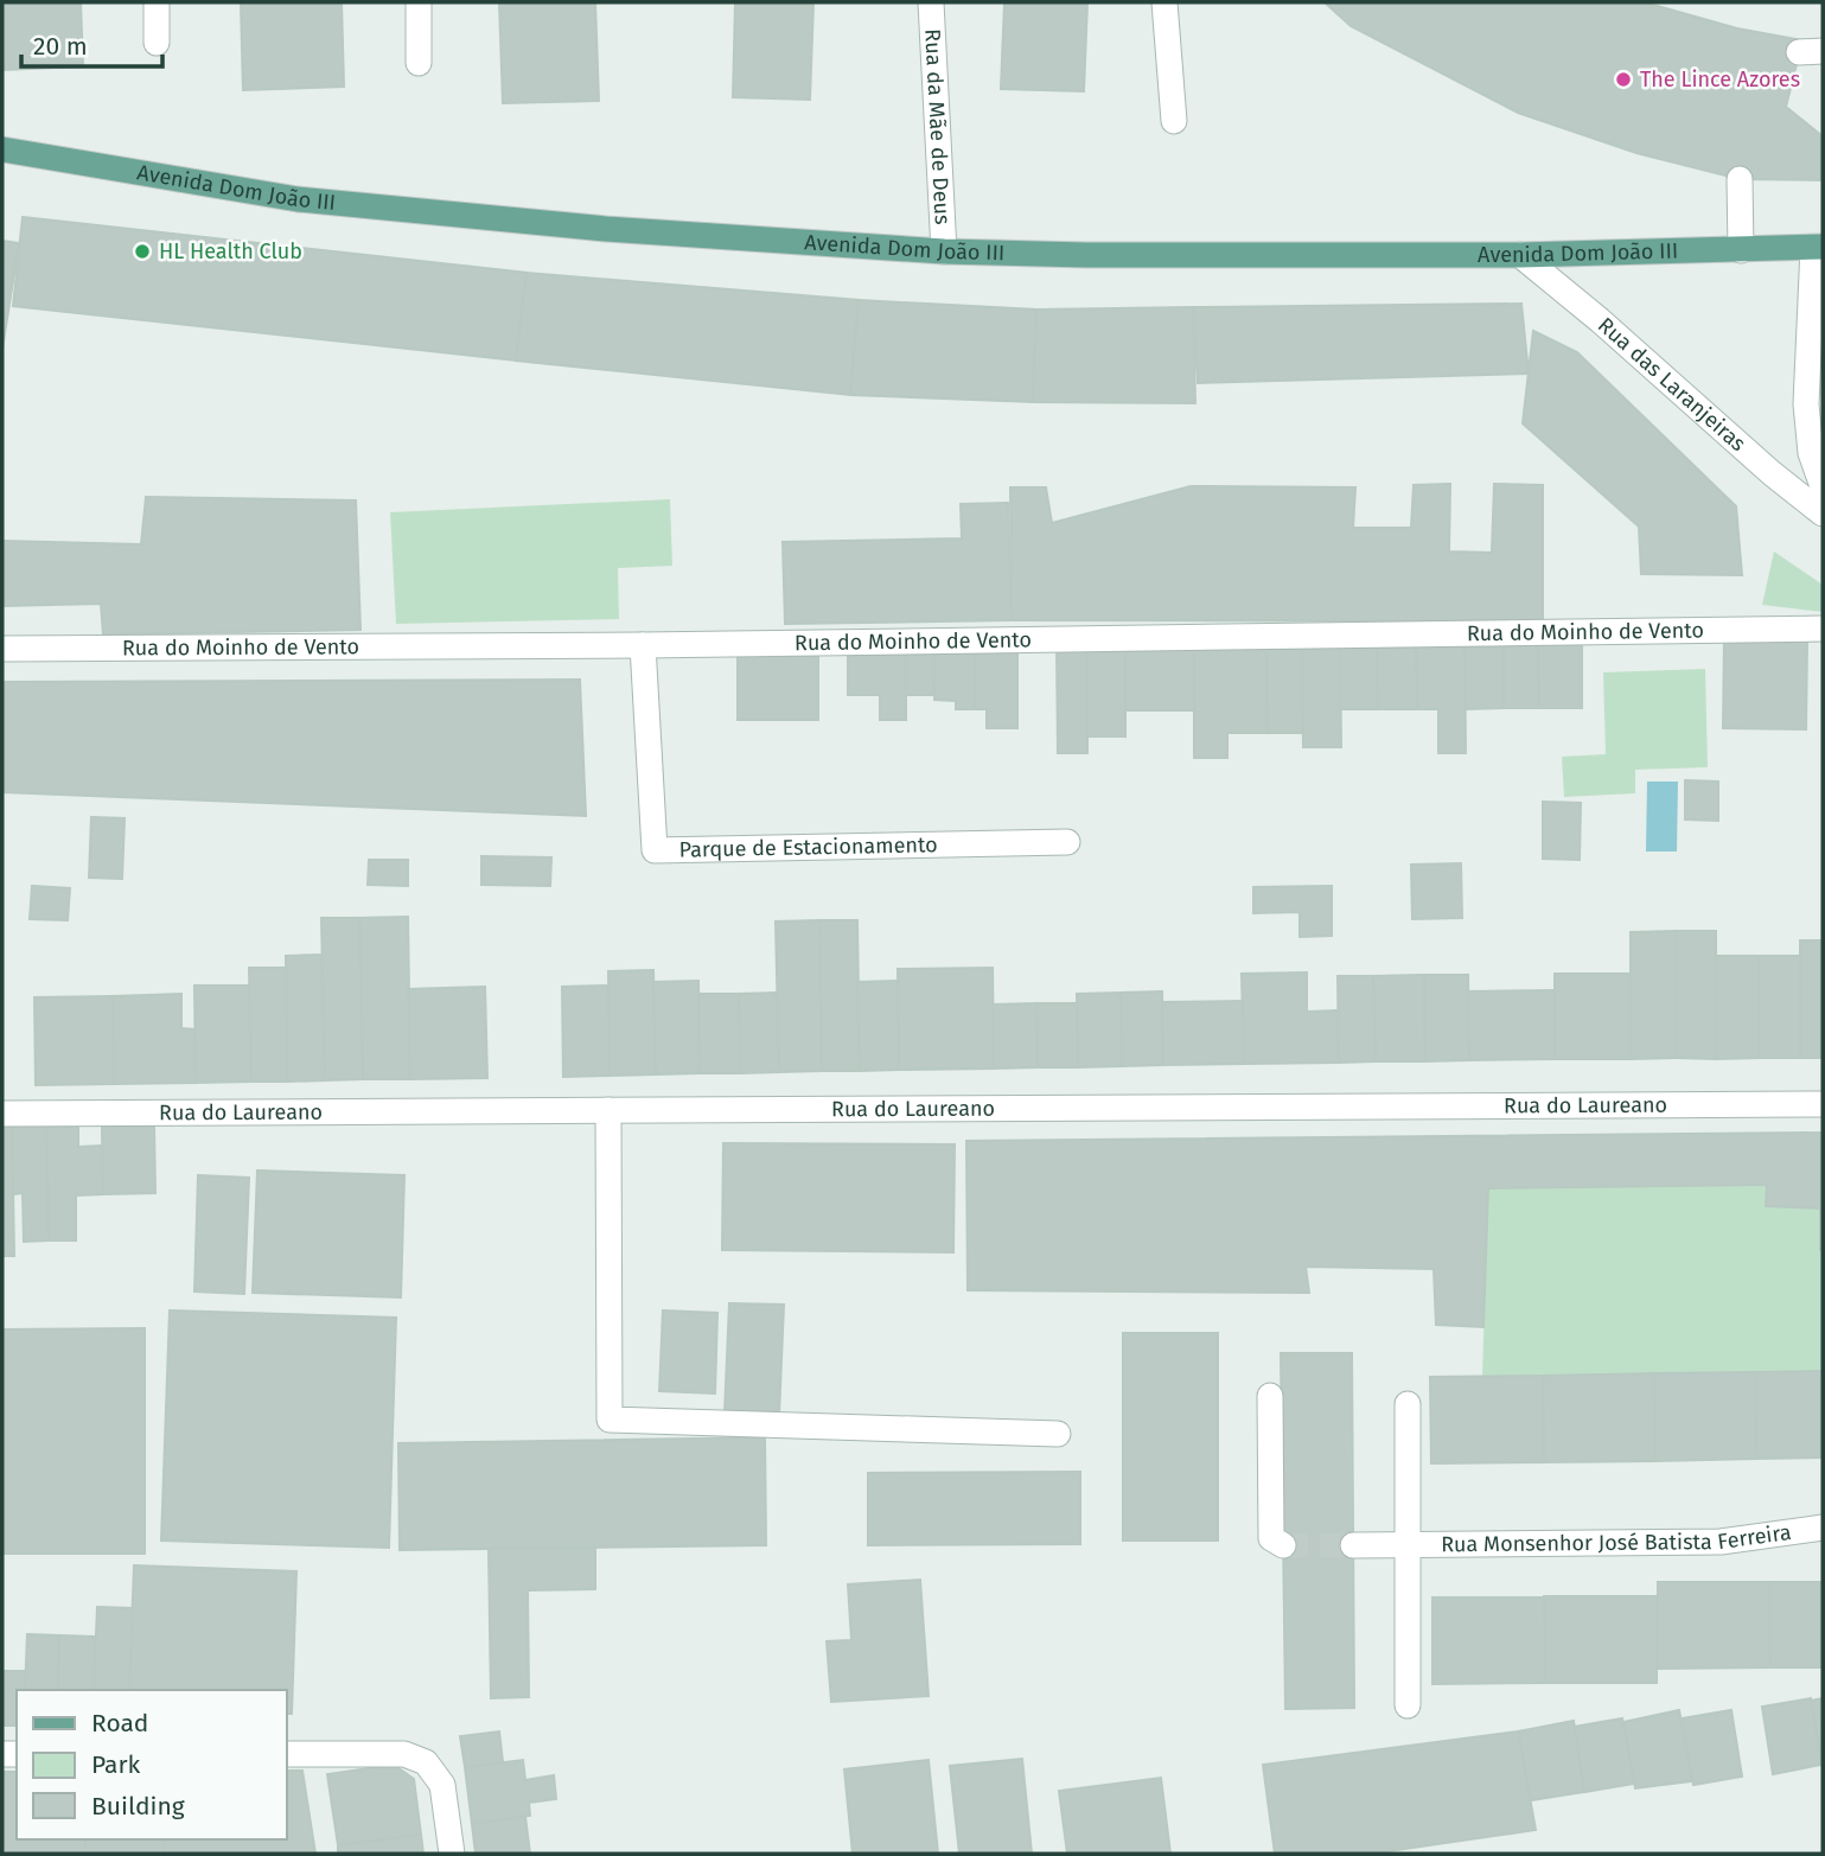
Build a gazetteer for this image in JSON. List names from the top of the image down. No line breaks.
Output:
{"streets":{"main road":["Avenida Dom João III"],"street":["Rua da Mãe de Deus","Rua das Laranjeiras","Rua do Moinho de Vento","Parque de Estacionamento","Rua do Laureano","Rua Monsenhor José Batista Ferreira"]},"crossings":[["Rua da Mãe de Deus","Avenida Dom João III"],["Avenida Dom João III","Rua das Laranjeiras"],["Rua do Moinho de Vento","Parque de Estacionamento"]],"places":["The Lince Azores","HL Health Club"],"legend":["Road","Park","Building"],"scale_bar":"20 m"}
